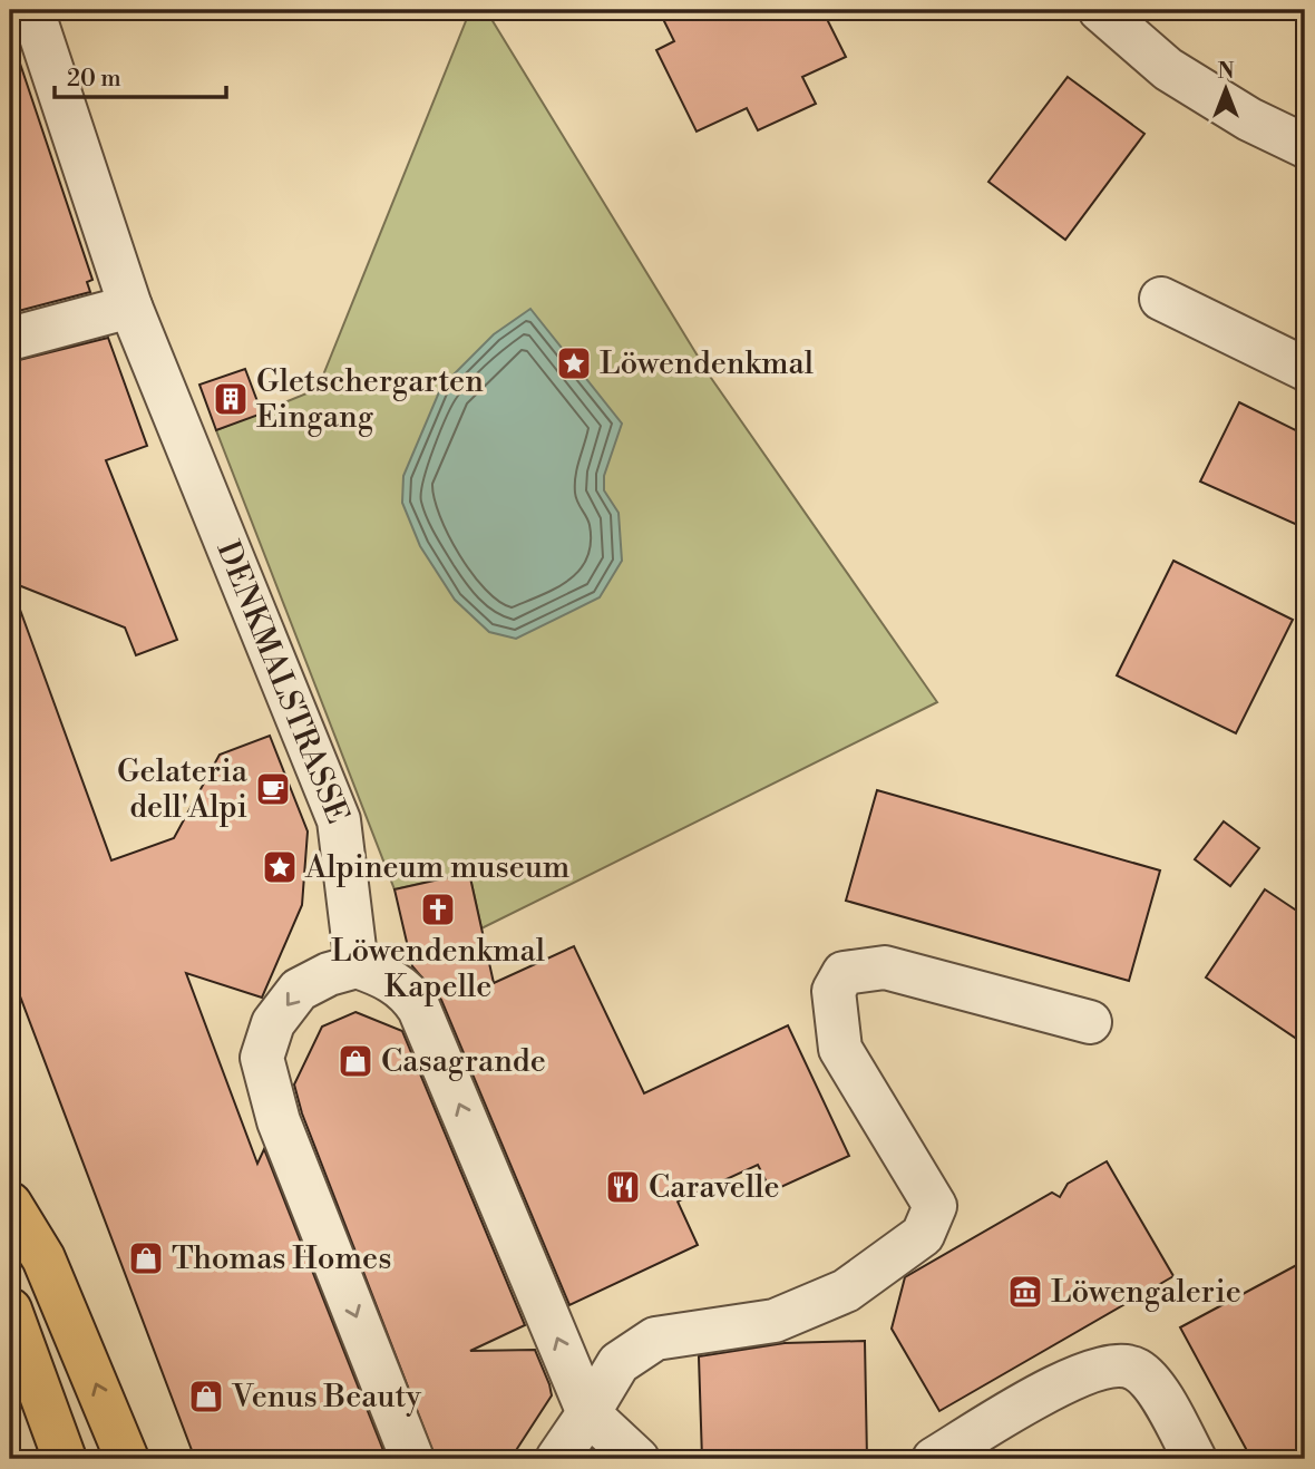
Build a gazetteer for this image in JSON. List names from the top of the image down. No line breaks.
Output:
{"streets":{"street":["DENKMALSTRASSE"]},"places":{"place":["Löwendenkmal","Alpineum museum"],"building":["Gletschergarten Eingang"],"cafe":["Gelateria dell'Alpi"],"church":["Löwendenkmal Kapelle"],"shop":["Casagrande","Thomas Homes","Venus Beauty"],"restaurant":["Caravelle"],"museum":["Löwengalerie"]},"scale_bar":"20 m","north":"top"}
